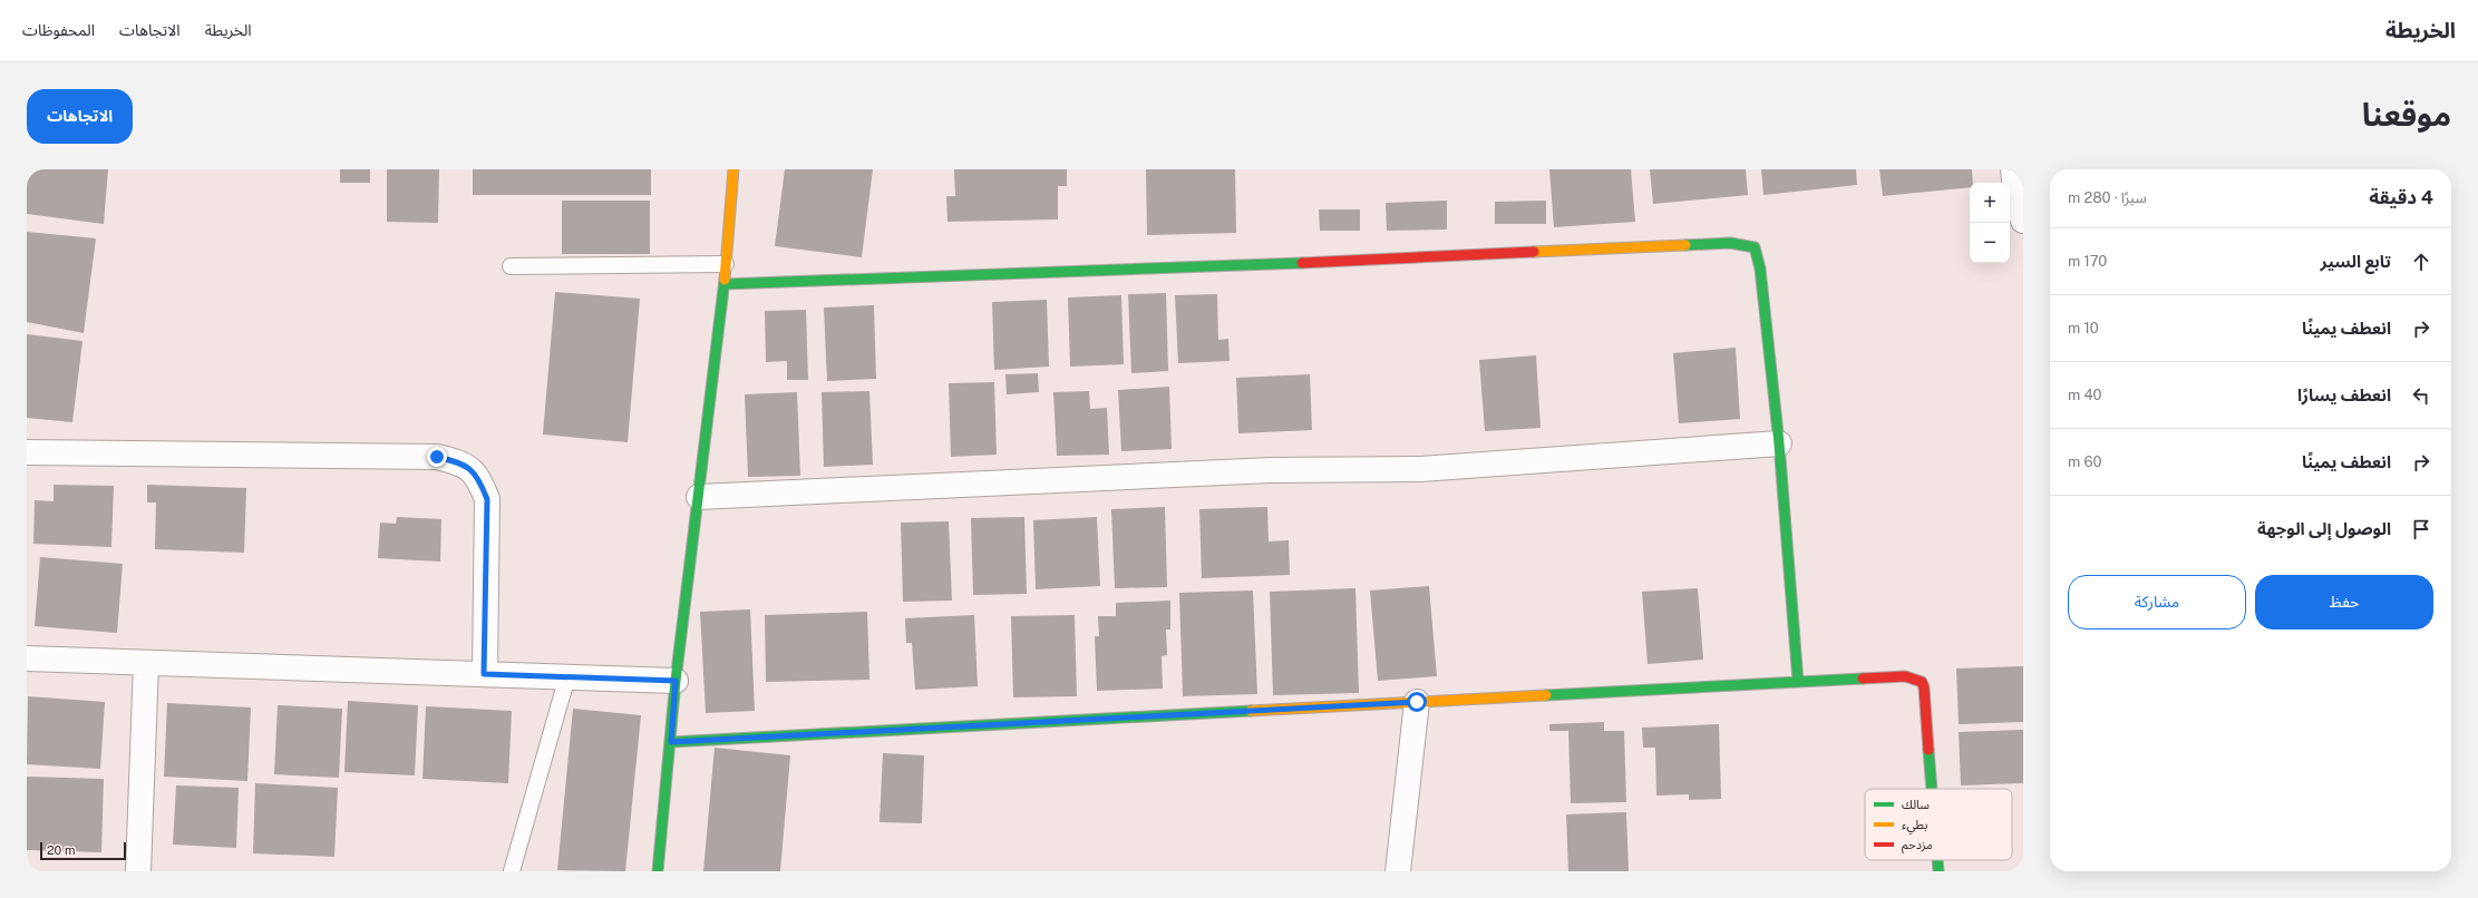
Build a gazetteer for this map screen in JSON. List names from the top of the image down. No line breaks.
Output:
{"legend":["سالك","بطيء","مزدحم"],"scale_bar":"20 m","page":{"header":"الخريطة","nav":["الخريطة","الاتجاهات","المحفوظات"],"title":"موقعنا","buttons":["الاتجاهات",["حفظ","مشاركة"]],"heading":["4 دقيقة","سيرًا · 280 m"],"map_buttons":["+","−"],"list":[["تابع السير","170 m"],["انعطف يمينًا","10 m"],["انعطف يسارًا","40 m"],["انعطف يمينًا","60 m"],"الوصول إلى الوجهة"],"scale":"20 m"}}
